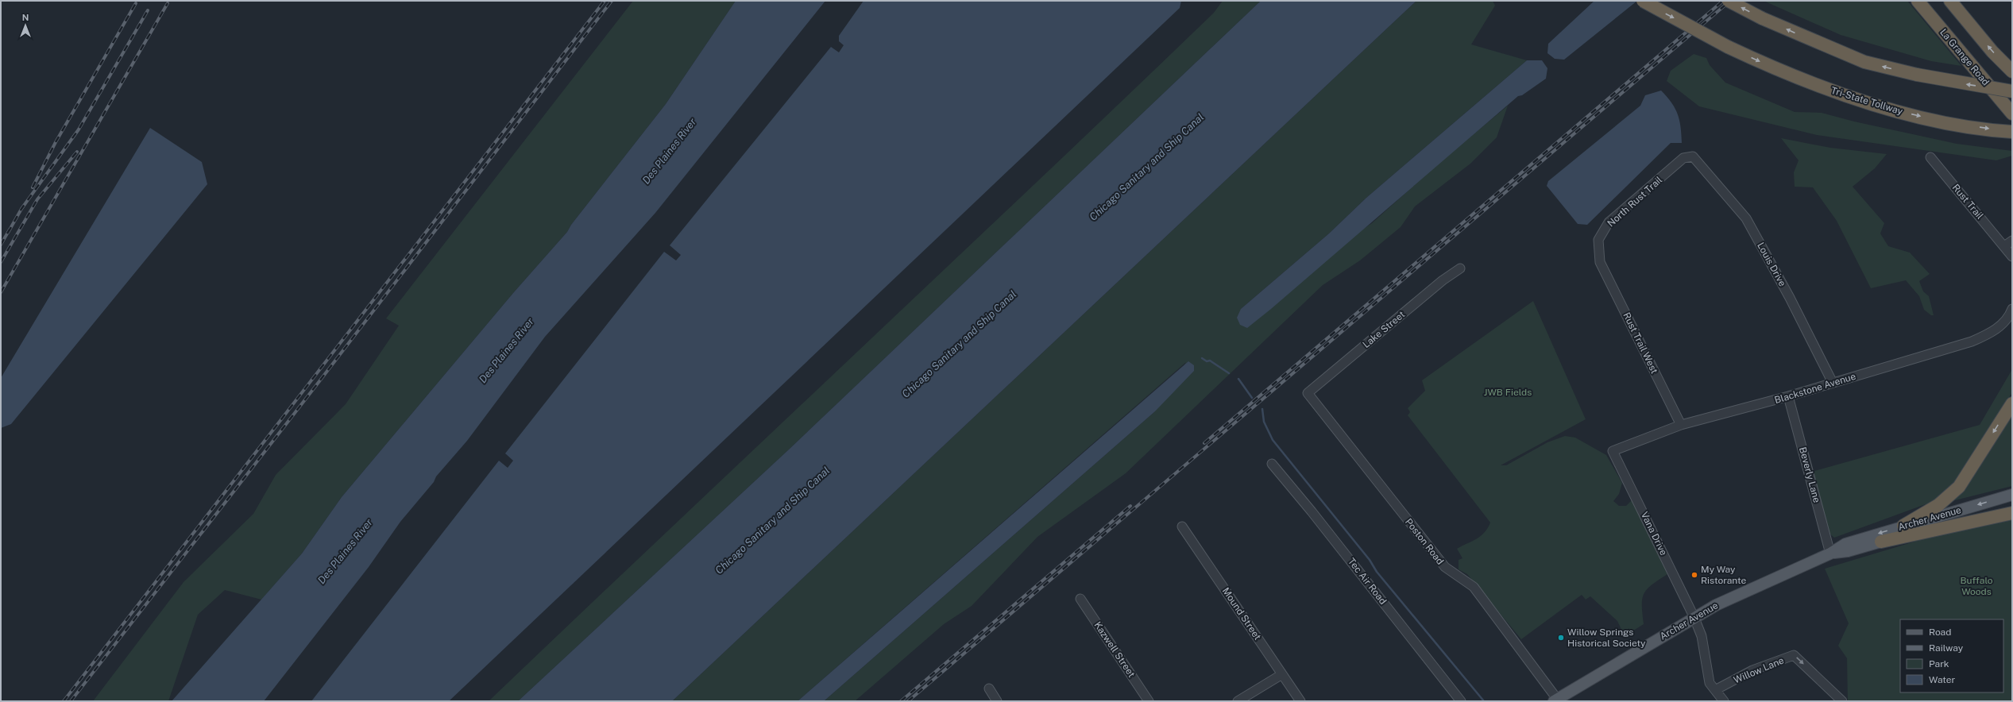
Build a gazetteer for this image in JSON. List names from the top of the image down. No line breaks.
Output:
{"streets":{"highway":["La Grange Road","Tri-State Tollway"],"main road":["Archer Avenue"],"street":["North Rust Trail","Rust Trail","Louis Drive","Lake Street","Rust Trail West","Blackstone Avenue","Beverly Lane","Vana Drive","Poston Road","Tec Air Road","Mound Street","Kazwell Street","Willow Lane"]},"crossings":[["North Rust Trail","Louis Drive"],["North Rust Trail","Rust Trail West"],["Louis Drive","Blackstone Avenue"],["Lake Street","Poston Road"],["Rust Trail West","Blackstone Avenue"],["Blackstone Avenue","Beverly Lane"],["Blackstone Avenue","Vana Drive"],["Beverly Lane","Archer Avenue"],["Archer Avenue","Vana Drive"],["Archer Avenue","Poston Road"]],"one_way":["Willow Lane"],"water":["Des Plaines River","Chicago Sanitary and Ship Canal"],"parks":["JWB Fields","Buffalo Woods"],"places":["My Way Ristorante","Willow Springs Historical Society"],"legend":["Road","Railway","Park","Water"],"north":"top"}
